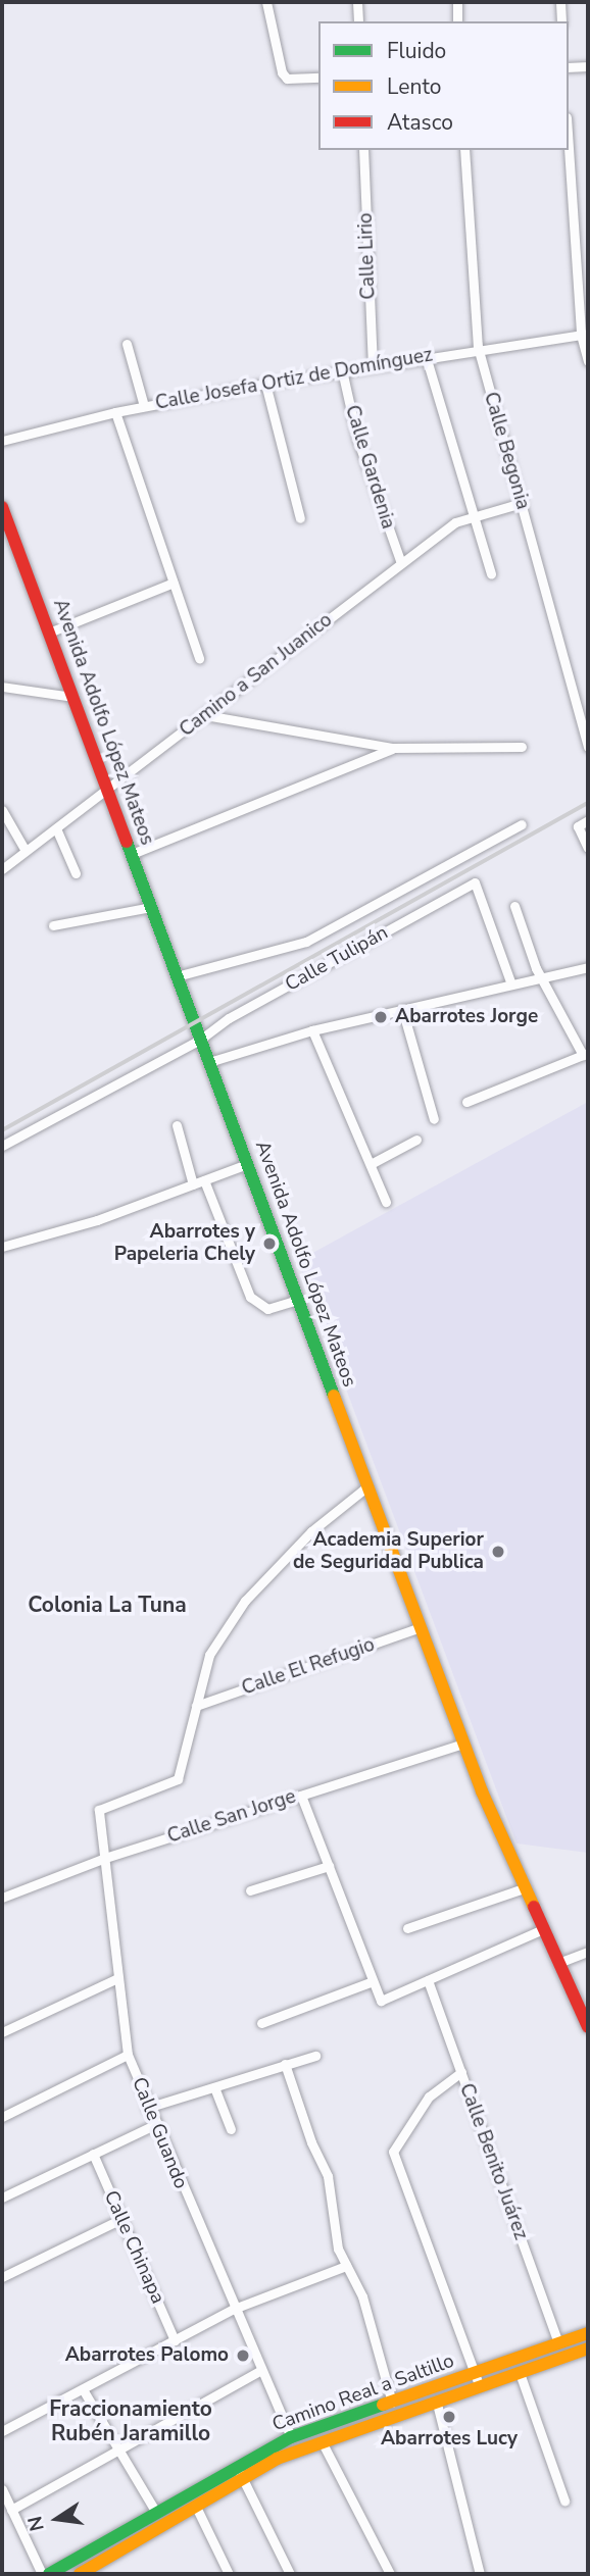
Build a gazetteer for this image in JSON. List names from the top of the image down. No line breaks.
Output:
{"streets":{"street":["Calle Lirio","Calle Josefa Ortiz de Domínguez","Calle Begonia","Calle Gardenia","Camino a San Juanico","Avenida Adolfo López Mateos","Calle Tulipán","Calle El Refugio","Calle San Jorge","Calle Guando","Calle Benito Juárez","Calle Chinapa","Camino Real a Saltillo"]},"crossings":[["Calle Lirio","Calle Josefa Ortiz de Domínguez"],["Calle Josefa Ortiz de Domínguez","Calle Begonia"],["Calle Josefa Ortiz de Domínguez","Calle Gardenia"],["Calle Begonia","Camino a San Juanico"],["Calle Gardenia","Camino a San Juanico"],["Camino a San Juanico","Avenida Adolfo López Mateos"],["Avenida Adolfo López Mateos","Calle Tulipán"],["Avenida Adolfo López Mateos","Calle El Refugio"],["Avenida Adolfo López Mateos","Calle San Jorge"],["Calle El Refugio","Calle Guando"],["Calle San Jorge","Calle Guando"],["Calle Guando","Camino Real a Saltillo"],["Calle Benito Juárez","Camino Real a Saltillo"]],"districts":["Colonia La Tuna","Fraccionamiento Rubén Jaramillo"],"places":["Abarrotes Jorge","Abarrotes y Papeleria Chely","Academia Superior de Seguridad Publica","Abarrotes Palomo","Abarrotes Lucy"],"legend":["Fluido","Lento","Atasco"],"north":"left"}
